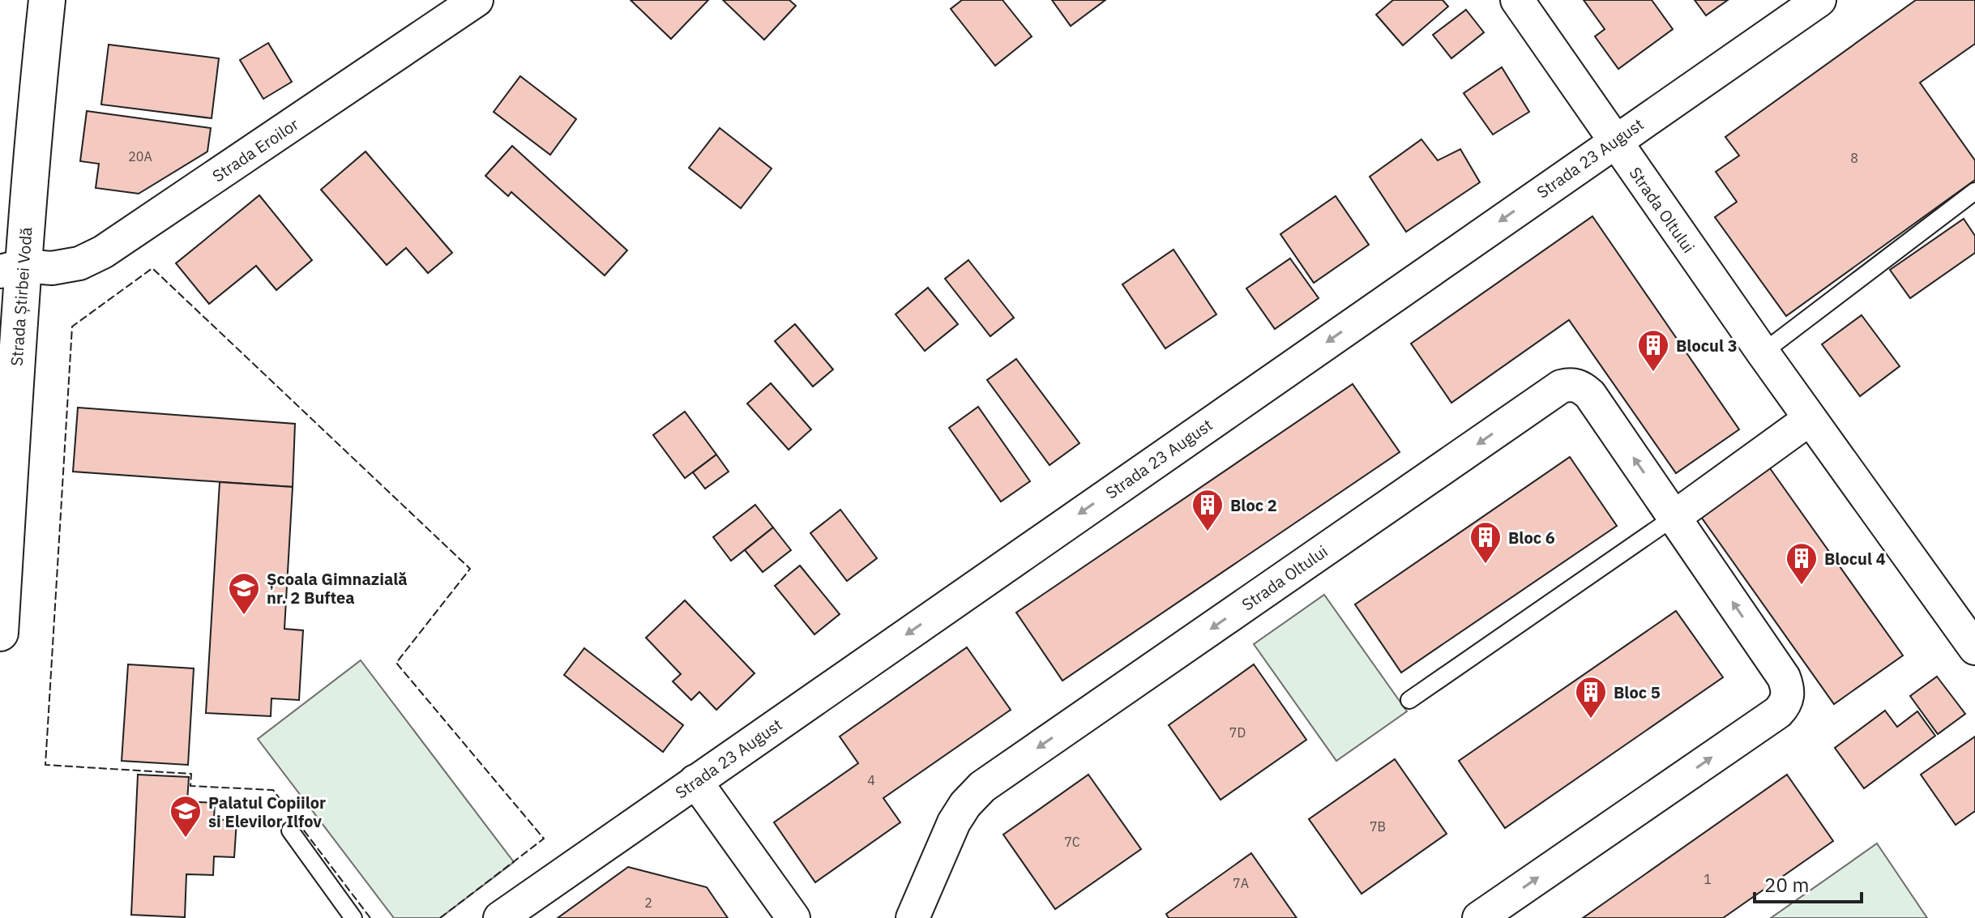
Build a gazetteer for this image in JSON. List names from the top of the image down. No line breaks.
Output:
{"streets":{"street":["Strada Eroilor","Strada 23 August","Strada Oltului","Strada Știrbei Vodă"]},"crossings":[["Strada Eroilor","Strada Știrbei Vodă"],["Strada 23 August","Strada Oltului"]],"one_way":["Strada 23 August"],"places":{"building":["Blocul 3","Bloc 2","Bloc 6","Blocul 4","Bloc 5"],"school or university":["Școala Gimnazială nr. 2 Buftea","Palatul Copiilor si Elevilor Ilfov"]},"house_numbers":["20A","8","7D","4","7B","7C","1","7A","2"],"scale_bar":"20 m"}
